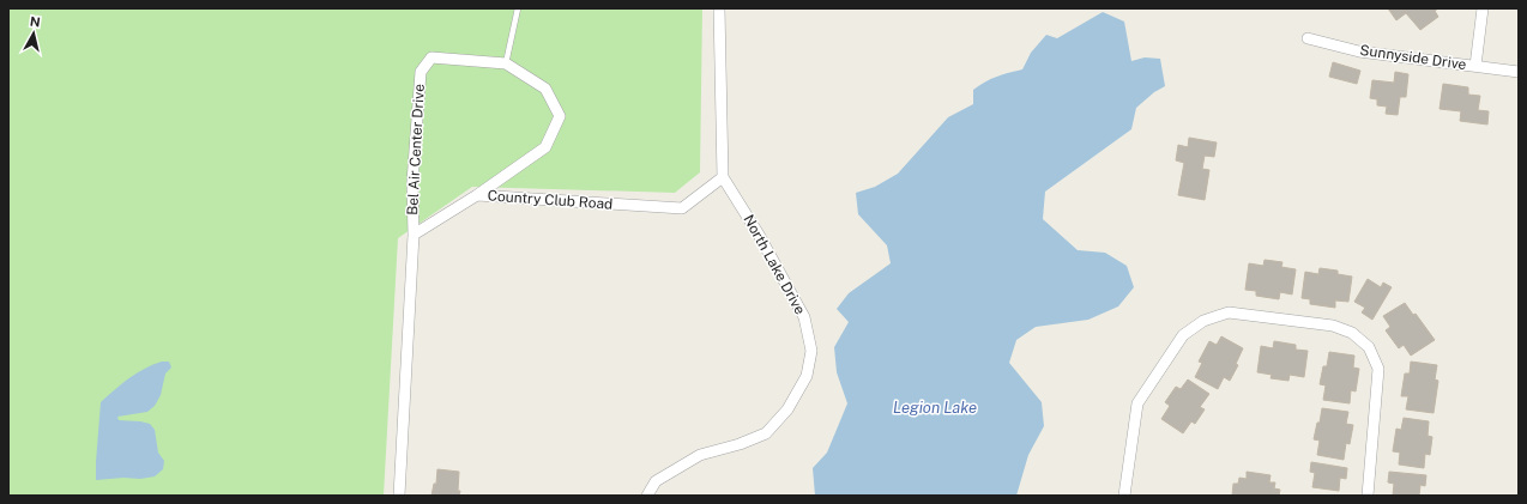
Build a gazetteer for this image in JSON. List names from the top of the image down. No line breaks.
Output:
{"streets":{"street":["Sunnyside Drive","Bel Air Center Drive","Country Club Road","North Lake Drive"]},"crossings":[["Bel Air Center Drive","Country Club Road"],["Country Club Road","North Lake Drive"]],"water":["Legion Lake"],"north":"top"}
